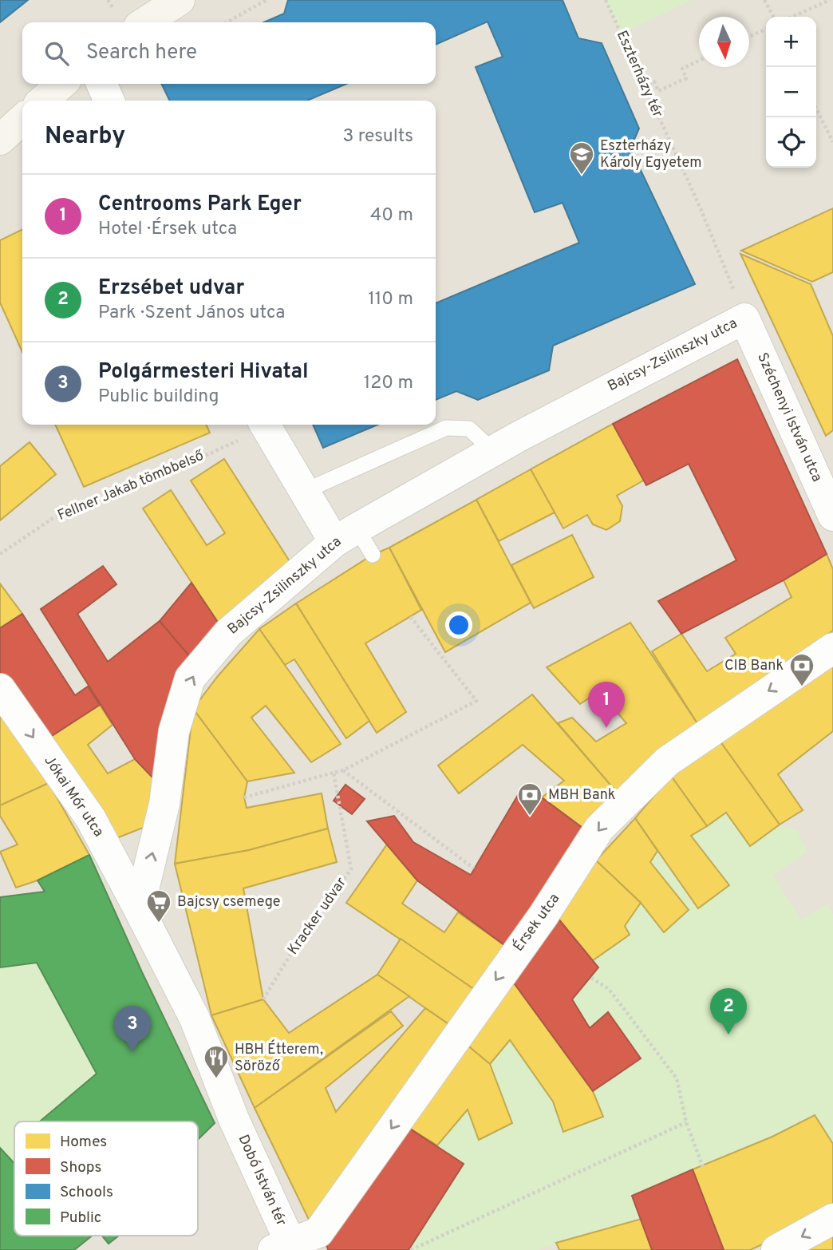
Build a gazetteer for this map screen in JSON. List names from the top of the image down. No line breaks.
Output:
{"streets":{"street":["Bajcsy-Zsilinszky utca","Széchenyi István utca","Jókai Mór utca","Érsek utca","Dobó István tér"],"path":["Eszterházy tér","Fellner Jakab tömbbelső","Kracker udvar"]},"crossings":[["Bajcsy-Zsilinszky utca","Széchenyi István utca"],["Bajcsy-Zsilinszky utca","Jókai Mór utca"],["Bajcsy-Zsilinszky utca","Dobó István tér"],["Jókai Mór utca","Dobó István tér"],["Érsek utca","Dobó István tér"]],"one_way":["Bajcsy-Zsilinszky utca","Jókai Mór utca","Érsek utca"],"places":{"school or university":["Eszterházy Károly Egyetem"],"bank":["CIB Bank","MBH Bank"],"supermarket":["Bajcsy csemege"],"restaurant":["HBH Étterem, Söröző"]},"legend":["Homes","Shops","Schools","Public"],"north":"bottom","page":{"map_buttons":["+","−"],"search":"Search here","heading":["Nearby","3 results"],"list":[{"mark":"1","name":"Centrooms Park Eger","note":"Hotel · Érsek utca","value":"40 m"},{"mark":"2","name":"Erzsébet udvar","note":"Park · Szent János utca","value":"110 m"},{"mark":"3","name":"Polgármesteri Hivatal","note":"Public building","value":"120 m"}],"pins":["1","2","3"]}}
